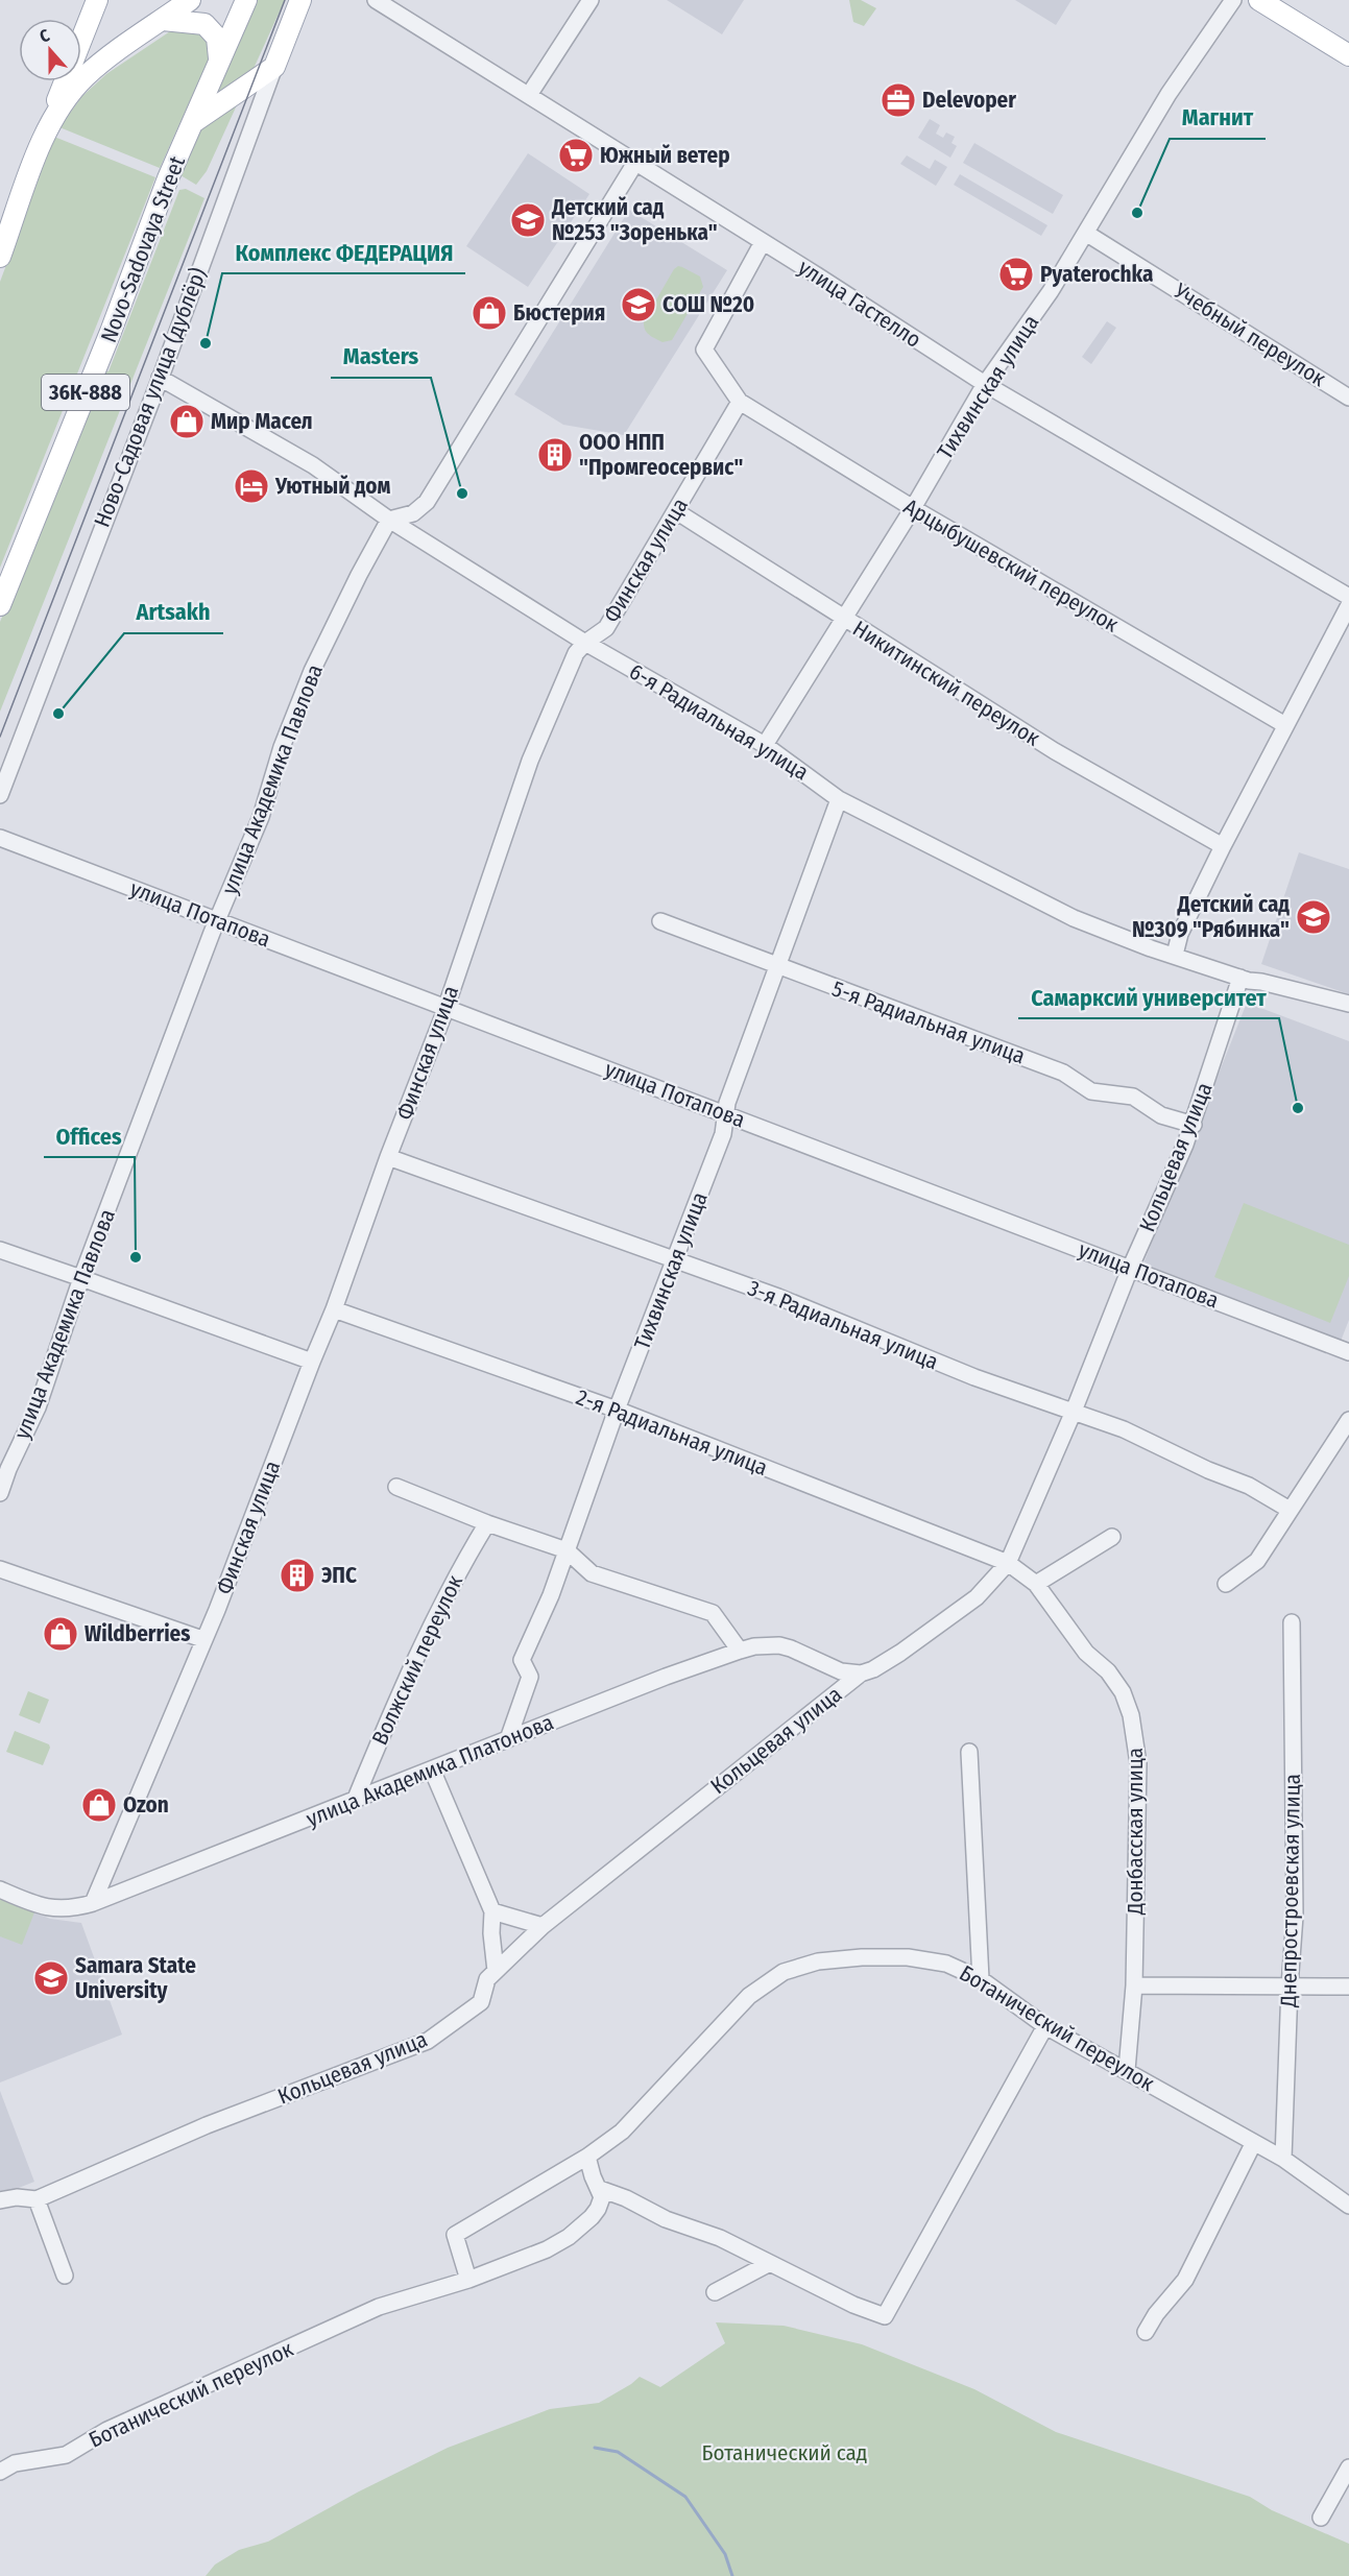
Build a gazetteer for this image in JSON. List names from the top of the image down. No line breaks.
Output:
{"streets":{"main road":["Novo-Sadovaya Street","36К-888","Ново-Садовая улица (дублёр)"],"street":["улица Гастелло","Учебный переулок","Тихвинская улица","Финская улица","Арцыбушевский переулок","Никитинский переулок","6-я Радиальная улица","улица Академика Павлова","улица Потапова","5-я Радиальная улица","Кольцевая улица","3-я Радиальная улица","2-я Радиальная улица","Волжский переулок","улица Академика Платонова","Донбасская улица","Днепростроевская улица","Ботанический переулок"]},"crossings":[["улица Гастелло","Тихвинская улица"],["Учебный переулок","Тихвинская улица"],["Тихвинская улица","Арцыбушевский переулок"],["Тихвинская улица","Никитинский переулок"],["Тихвинская улица","6-я Радиальная улица"],["Тихвинская улица","улица Потапова"],["Тихвинская улица","5-я Радиальная улица"],["Тихвинская улица","3-я Радиальная улица"],["Тихвинская улица","2-я Радиальная улица"],["Тихвинская улица","улица Академика Платонова"],["Ново-Садовая улица (дублёр)","6-я Радиальная улица"],["Финская улица","Арцыбушевский переулок"],["Финская улица","Никитинский переулок"],["Финская улица","6-я Радиальная улица"],["Финская улица","улица Потапова"],["Финская улица","3-я Радиальная улица"],["Финская улица","2-я Радиальная улица"],["Финская улица","улица Академика Платонова"],["6-я Радиальная улица","улица Академика Павлова"],["6-я Радиальная улица","Кольцевая улица"],["улица Академика Павлова","улица Потапова"],["улица Потапова","Кольцевая улица"],["5-я Радиальная улица","Кольцевая улица"],["Кольцевая улица","3-я Радиальная улица"],["Кольцевая улица","2-я Радиальная улица"],["Кольцевая улица","улица Академика Платонова"],["Кольцевая улица","Донбасская улица"],["2-я Радиальная улица","Донбасская улица"],["Волжский переулок","улица Академика Платонова"],["Донбасская улица","Ботанический переулок"],["Днепростроевская улица","Ботанический переулок"]],"parks":["Ботанический сад"],"places":{"office":["Delevoper"],"supermarket":["Южный ветер","Pyaterochka"],"other":["Магнит","Комплекс ФЕДЕРАЦИЯ","Masters","Аrtsakh","Самарксий университет","Offices"],"school or university":["Детский сад №253 \"Зоренька\"","СОШ №20","Детский сад №309 \"Рябинка\"","Samara State University"],"shop":["Бюстерия","Мир Масел","Wildberries","Ozon"],"building":["ООО НПП \"Промгеосервис\"","ЭПС"],"hotel":["Уютный дом"]},"north":"top"}
